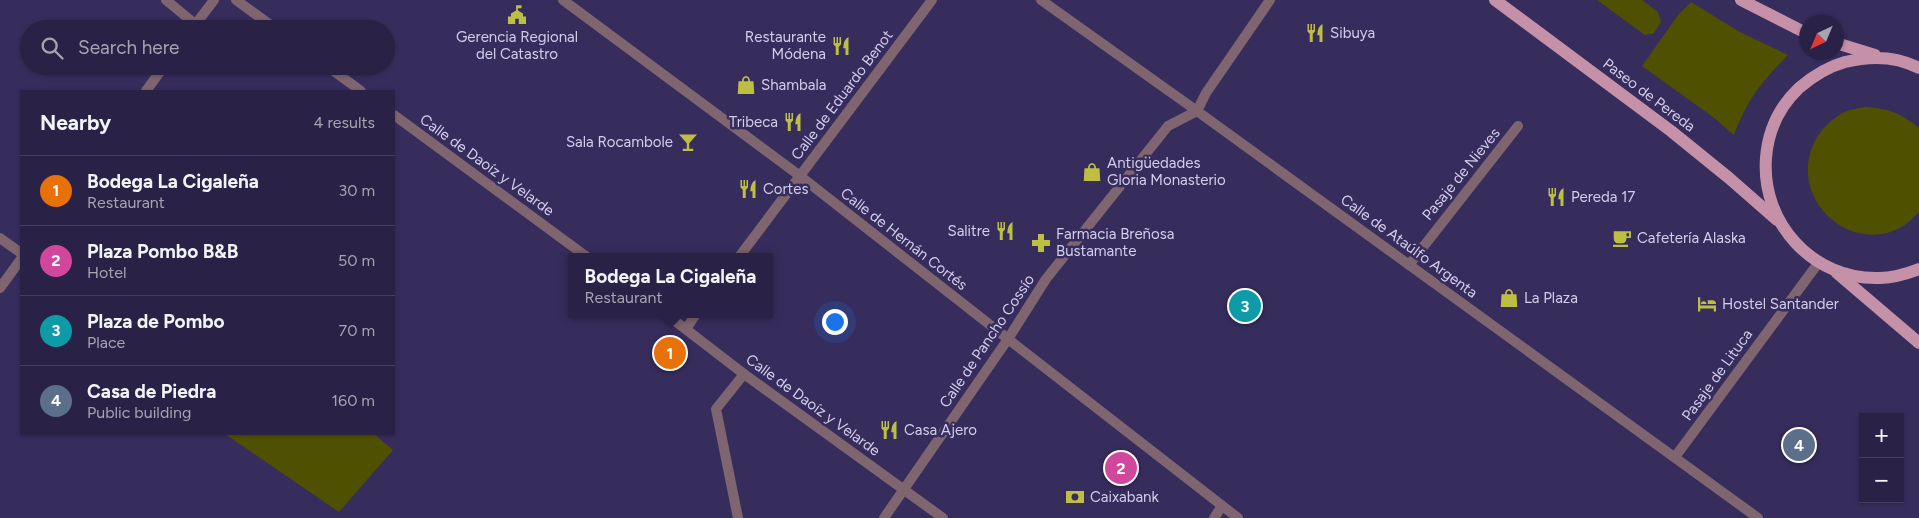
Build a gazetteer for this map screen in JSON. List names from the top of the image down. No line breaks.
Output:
{"streets":{"main road":["Paseo de Pereda"],"street":["Calle de Eduardo Benot","Calle de Daoíz y Velarde","Pasaje de Nieves","Calle de Hernán Cortés","Calle de Ataúlfo Argenta","Calle de Pancho Cossío","Pasaje de Lituca"]},"crossings":[["Calle de Eduardo Benot","Calle de Hernán Cortés"],["Calle de Daoíz y Velarde","Calle de Pancho Cossío"],["Pasaje de Nieves","Calle de Ataúlfo Argenta"],["Calle de Hernán Cortés","Calle de Pancho Cossío"],["Calle de Ataúlfo Argenta","Calle de Pancho Cossío"],["Calle de Ataúlfo Argenta","Pasaje de Lituca"]],"places":{"public building":["Gerencia Regional del Catastro"],"restaurant":["Sibuya","Restaurante Módena","Tribeca","Cortes","Pereda 17","Salitre","Casa Ajero"],"shop":["Shambala","Antigüedades Gloria Monasterio","La Plaza"],"bar":["Sala Rocambole"],"cafe":["Cafetería Alaska"],"pharmacy":["Farmacia Breñosa Bustamante"],"hotel":["Hostel Santander"],"bank":["Caixabank"]},"north":"bottom left","page":{"search":"Search here","heading":["Nearby","4 results"],"list":[{"mark":"1","name":"Bodega La Cigaleña","note":"Restaurant","value":"30 m"},{"mark":"2","name":"Plaza Pombo B&B","note":"Hotel","value":"50 m"},{"mark":"3","name":"Plaza de Pombo","note":"Place","value":"70 m"},{"mark":"4","name":"Casa de Piedra","note":"Public building","value":"160 m"}],"popup":["Bodega La Cigaleña","Restaurant"],"pins":["3","1","4","2"],"map_buttons":["+","−"]}}
